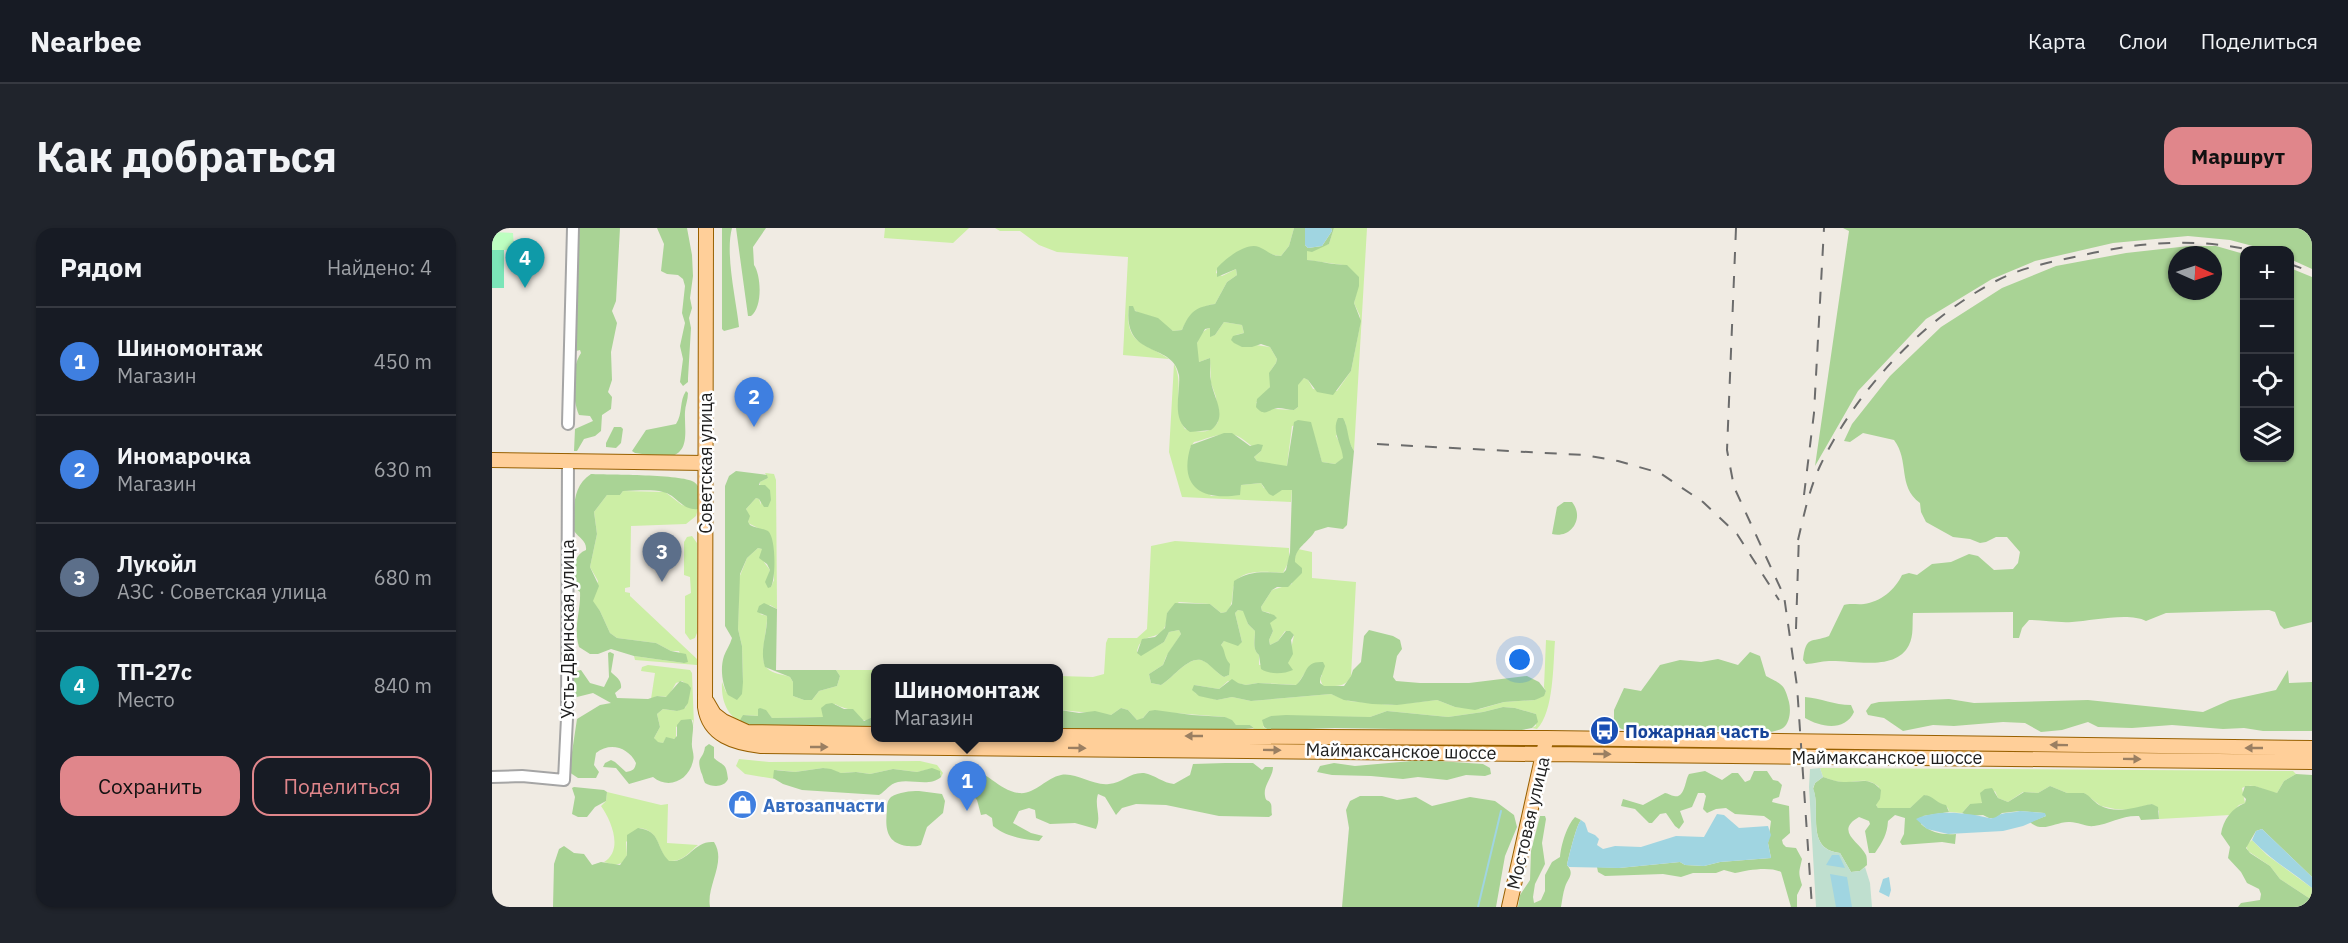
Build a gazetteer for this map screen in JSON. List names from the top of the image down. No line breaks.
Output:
{"streets":{"main road":["Советская улица","Маймаксанское шоссе","Мостовая улица"],"street":["Усть-Двинская улица"]},"crossings":[["Советская улица","Маймаксанское шоссе"],["Маймаксанское шоссе","Мостовая улица"]],"places":{"bus stop":["Пожарная часть"],"shop":["Автозапчасти"]},"north":"right","page":{"header":"Nearbee","nav":["Карта","Слои","Поделиться"],"buttons":["Маршрут",["Сохранить","Поделиться"]],"title":"Как добраться","heading":["Рядом","Найдено: 4"],"pins":["4","2","3","1"],"map_buttons":["+","−"],"list":[{"mark":"1","name":"Шиномонтаж","note":"Магазин","value":"450 m"},{"mark":"2","name":"Иномарочка","note":"Магазин","value":"630 m"},{"mark":"3","name":"Лукойл","note":"АЗС · Советская улица","value":"680 m"},{"mark":"4","name":"ТП-27c","note":"Место","value":"840 m"}],"popup":["Шиномонтаж","Магазин"]}}
